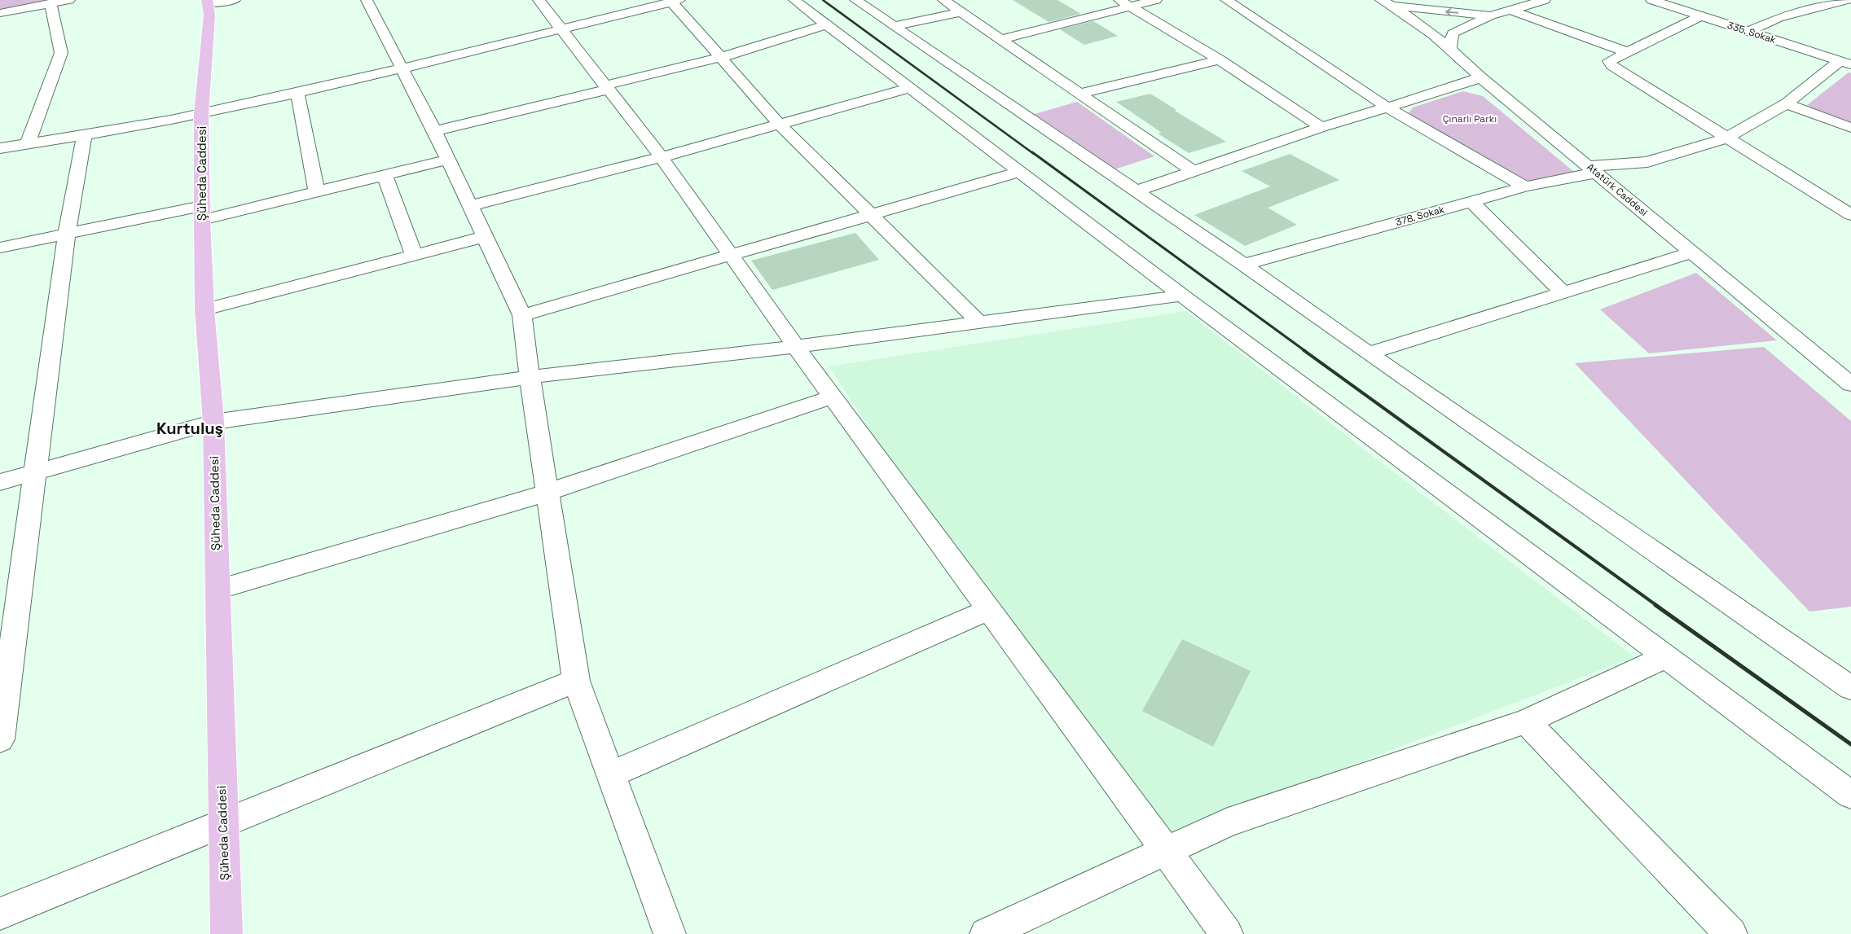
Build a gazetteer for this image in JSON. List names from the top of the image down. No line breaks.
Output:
{"streets":{"main road":["Şüheda Caddesi"],"street":["335. Sokak","Atatürk Caddesi","378. Sokak"]},"crossings":[["335. Sokak","378. Sokak"],["Atatürk Caddesi","378. Sokak"]],"districts":["Kurtuluş"],"parks":["Çınarlı Parkı"]}
